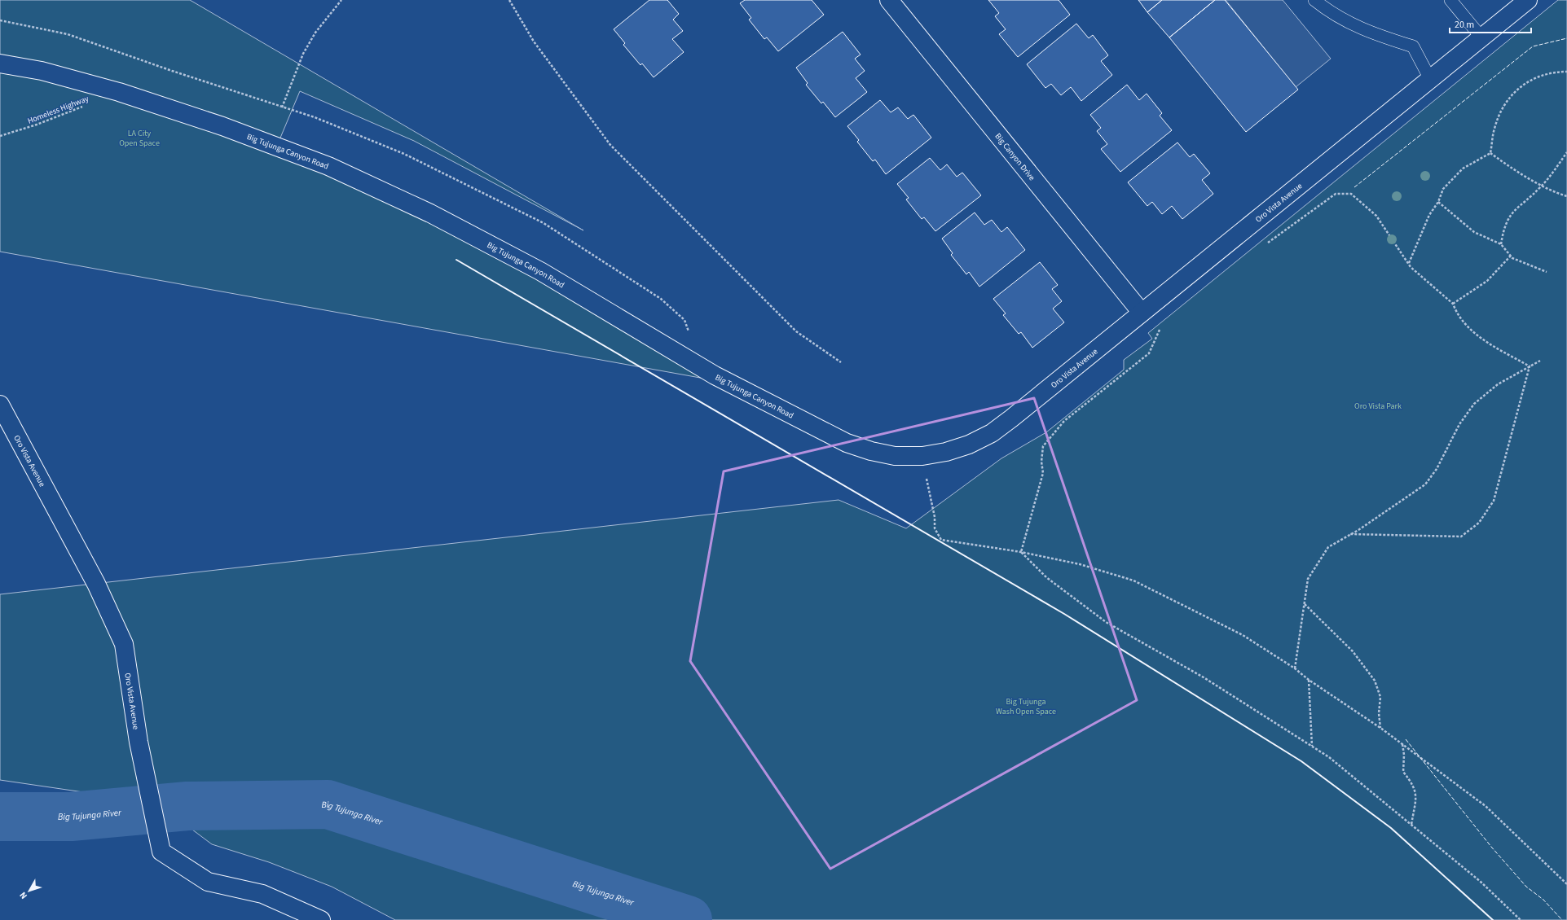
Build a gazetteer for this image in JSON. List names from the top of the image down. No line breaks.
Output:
{"streets":{"street":["Big Tujunga Canyon Road","Big Canyon Drive","Oro Vista Avenue"],"path":["Homeless Highway"]},"crossings":[["Big Tujunga Canyon Road","Oro Vista Avenue"],["Big Canyon Drive","Oro Vista Avenue"]],"water":["Big Tujunga River"],"parks":["LA City Open Space","Oro Vista Park","Big Tujunga Wash Open Space"],"scale_bar":"20 m","north":"bottom left"}
